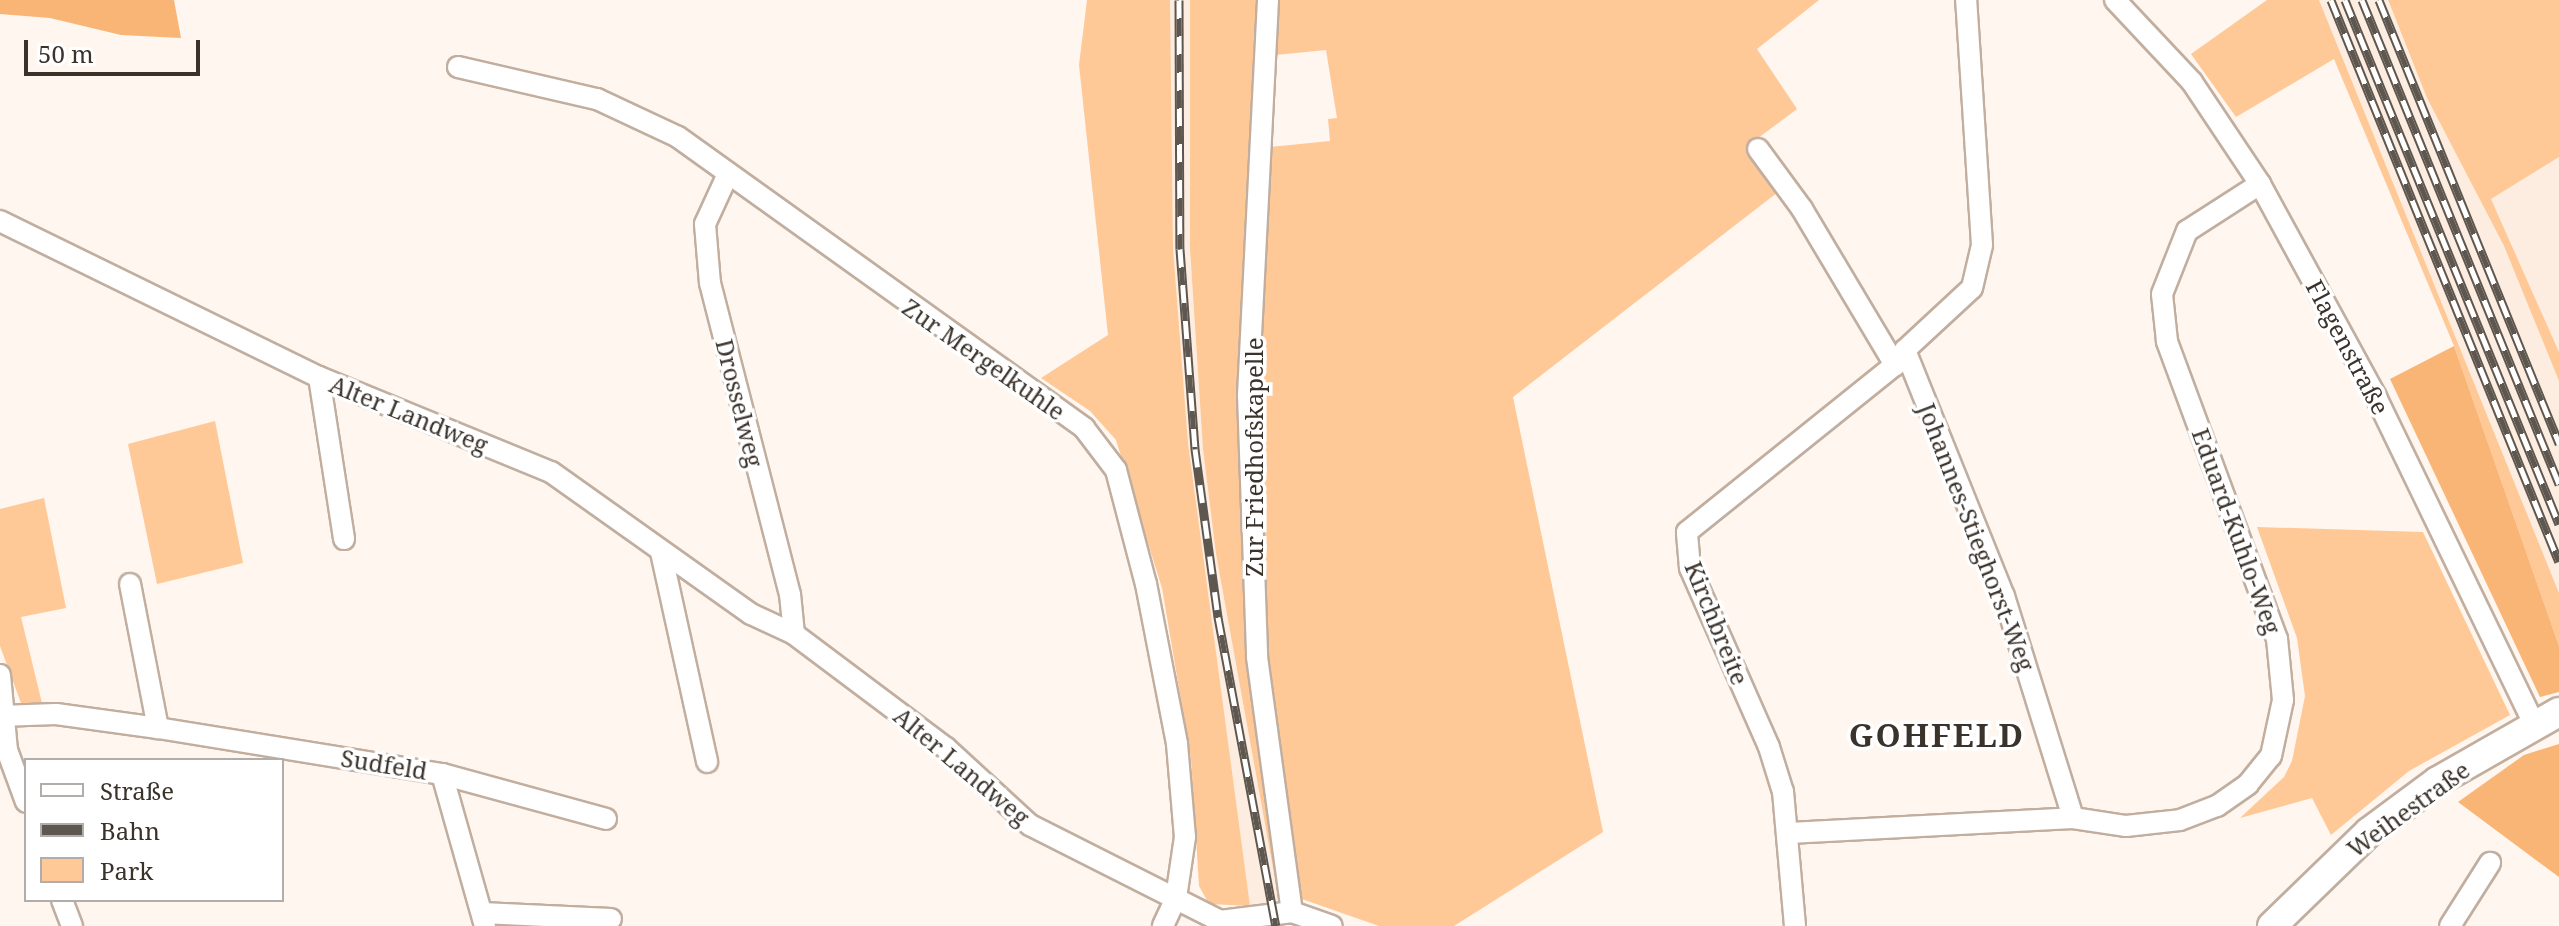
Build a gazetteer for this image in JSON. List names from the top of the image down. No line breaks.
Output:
{"streets":{"main road":["Weihestraße"],"street":["Flagenstraße","Zur Mergelkuhle","Drosselweg","Alter Landweg","Zur Friedhofskapelle","Eduard-Kuhlo-Weg","Johannes-Stieghorst-Weg","Kirchbreite","Sudfeld"]},"crossings":[["Flagenstraße","Eduard-Kuhlo-Weg"],["Flagenstraße","Weihestraße"],["Zur Mergelkuhle","Drosselweg"],["Zur Mergelkuhle","Alter Landweg"],["Drosselweg","Alter Landweg"],["Alter Landweg","Zur Friedhofskapelle"],["Eduard-Kuhlo-Weg","Johannes-Stieghorst-Weg"],["Eduard-Kuhlo-Weg","Kirchbreite"],["Johannes-Stieghorst-Weg","Kirchbreite"]],"districts":["GOHFELD"],"legend":["Straße","Bahn","Park"],"scale_bar":"50 m"}
